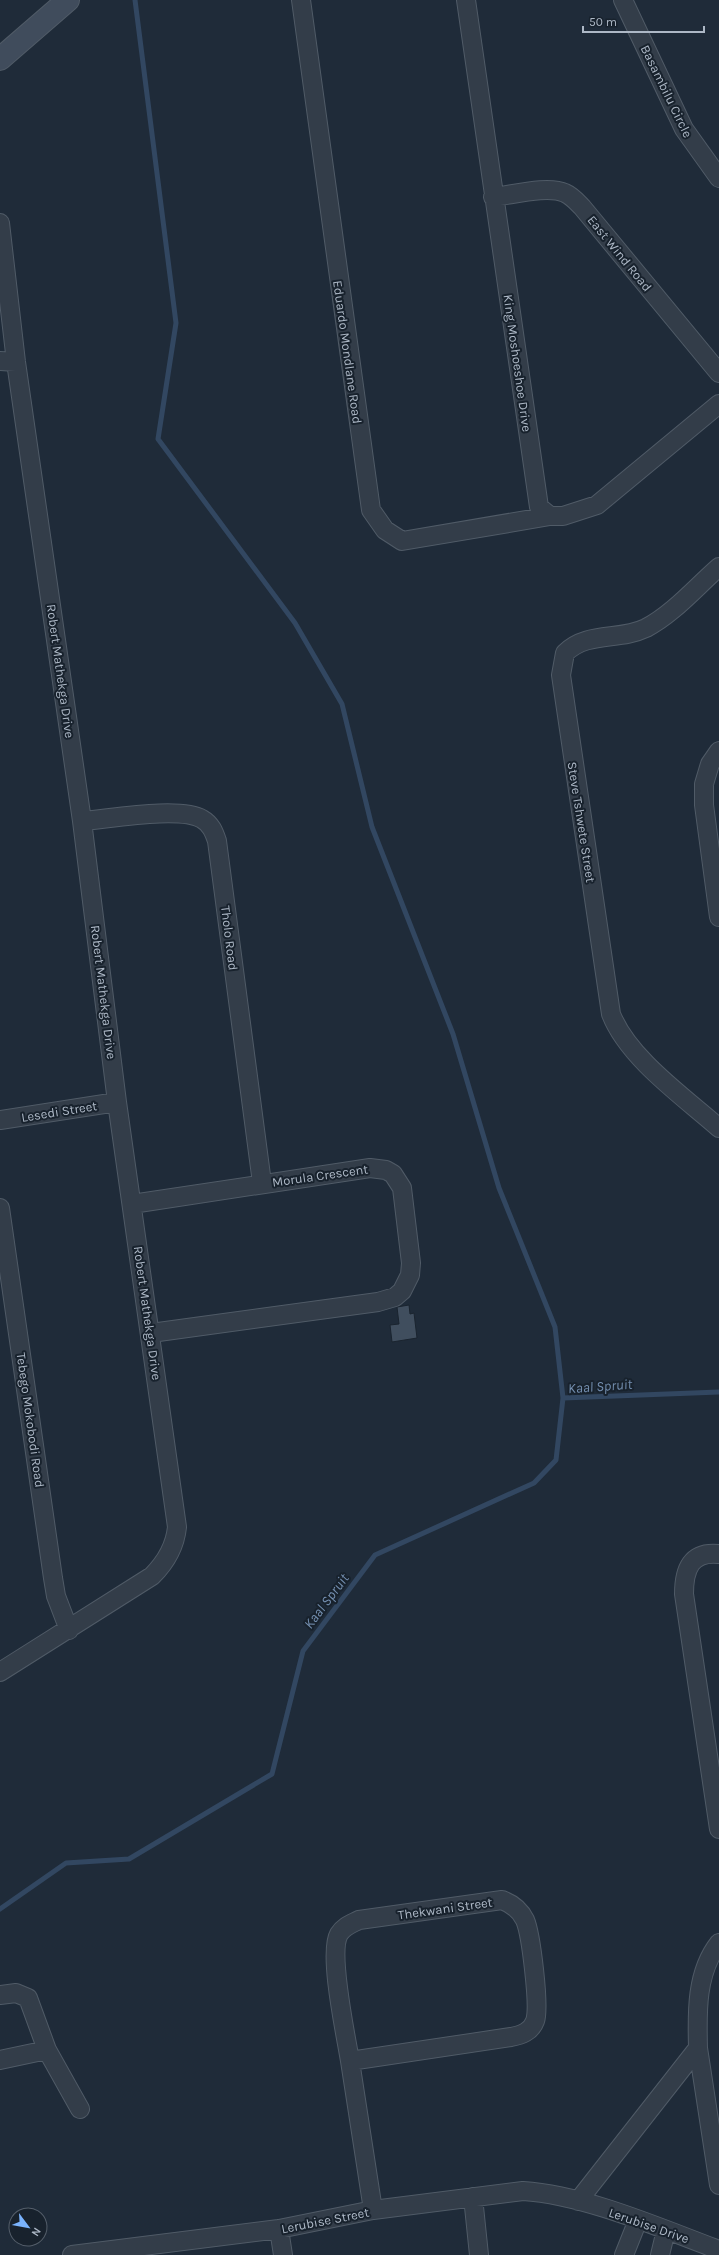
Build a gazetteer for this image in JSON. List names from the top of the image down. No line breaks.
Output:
{"streets":{"street":["Basambilu Circle","East Wind Road","Eduardo Mondlane Road","King Moshoeshoe Drive","Robert Mathekga Drive","Steve Tshwete Street","Tholo Road","Lesedi Street","Morula Crescent","Tebego Mokobodi Road","Thekwani Street","Lerubise Street","Lerubise Drive"]},"crossings":[["East Wind Road","King Moshoeshoe Drive"],["Eduardo Mondlane Road","King Moshoeshoe Drive"],["Robert Mathekga Drive","Tholo Road"],["Robert Mathekga Drive","Lesedi Street"],["Robert Mathekga Drive","Morula Crescent"],["Robert Mathekga Drive","Tebego Mokobodi Road"],["Tholo Road","Morula Crescent"],["Thekwani Street","Lerubise Street"],["Lerubise Street","Lerubise Drive"]],"water":["Kaal Spruit"],"scale_bar":"50 m","north":"bottom right"}
